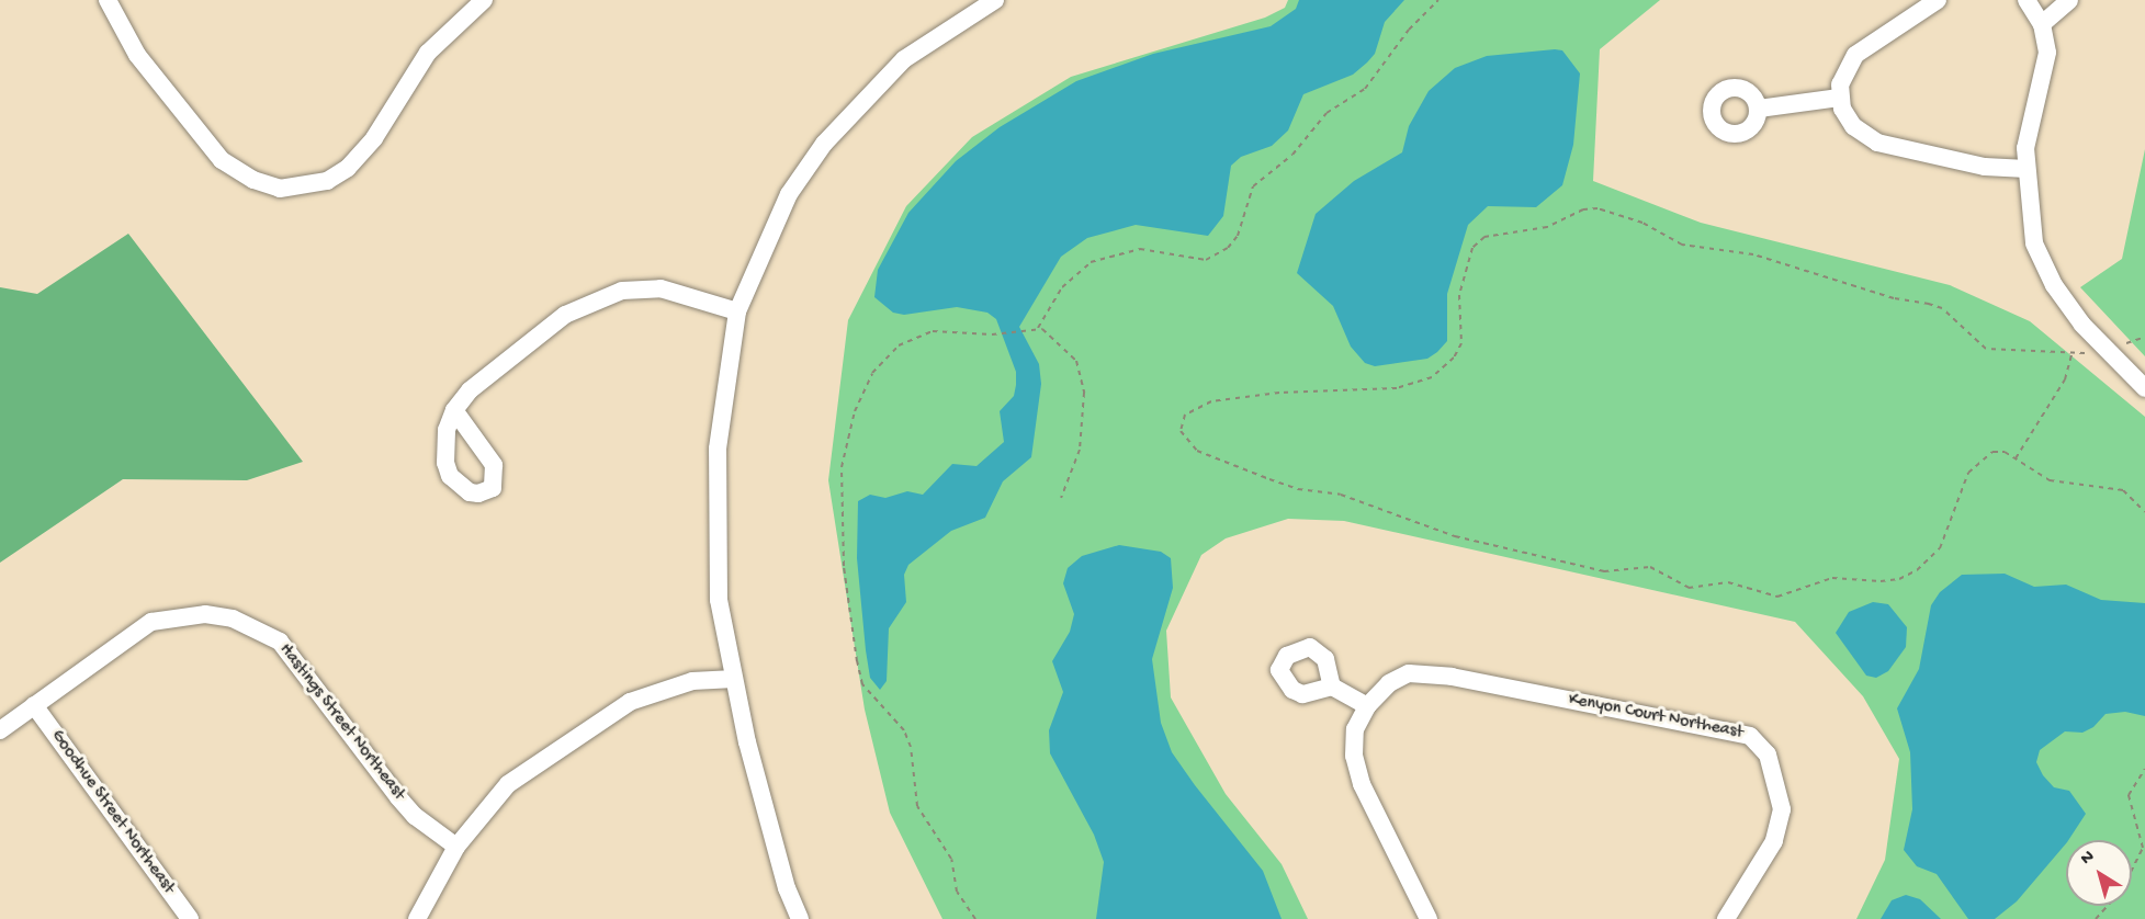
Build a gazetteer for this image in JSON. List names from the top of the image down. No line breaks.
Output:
{"streets":{"street":["Kenyon Court Northeast","Hastings Street Northeast","Goodhue Street Northeast"]},"crossings":[["Hastings Street Northeast","Goodhue Street Northeast"]],"north":"top left"}
